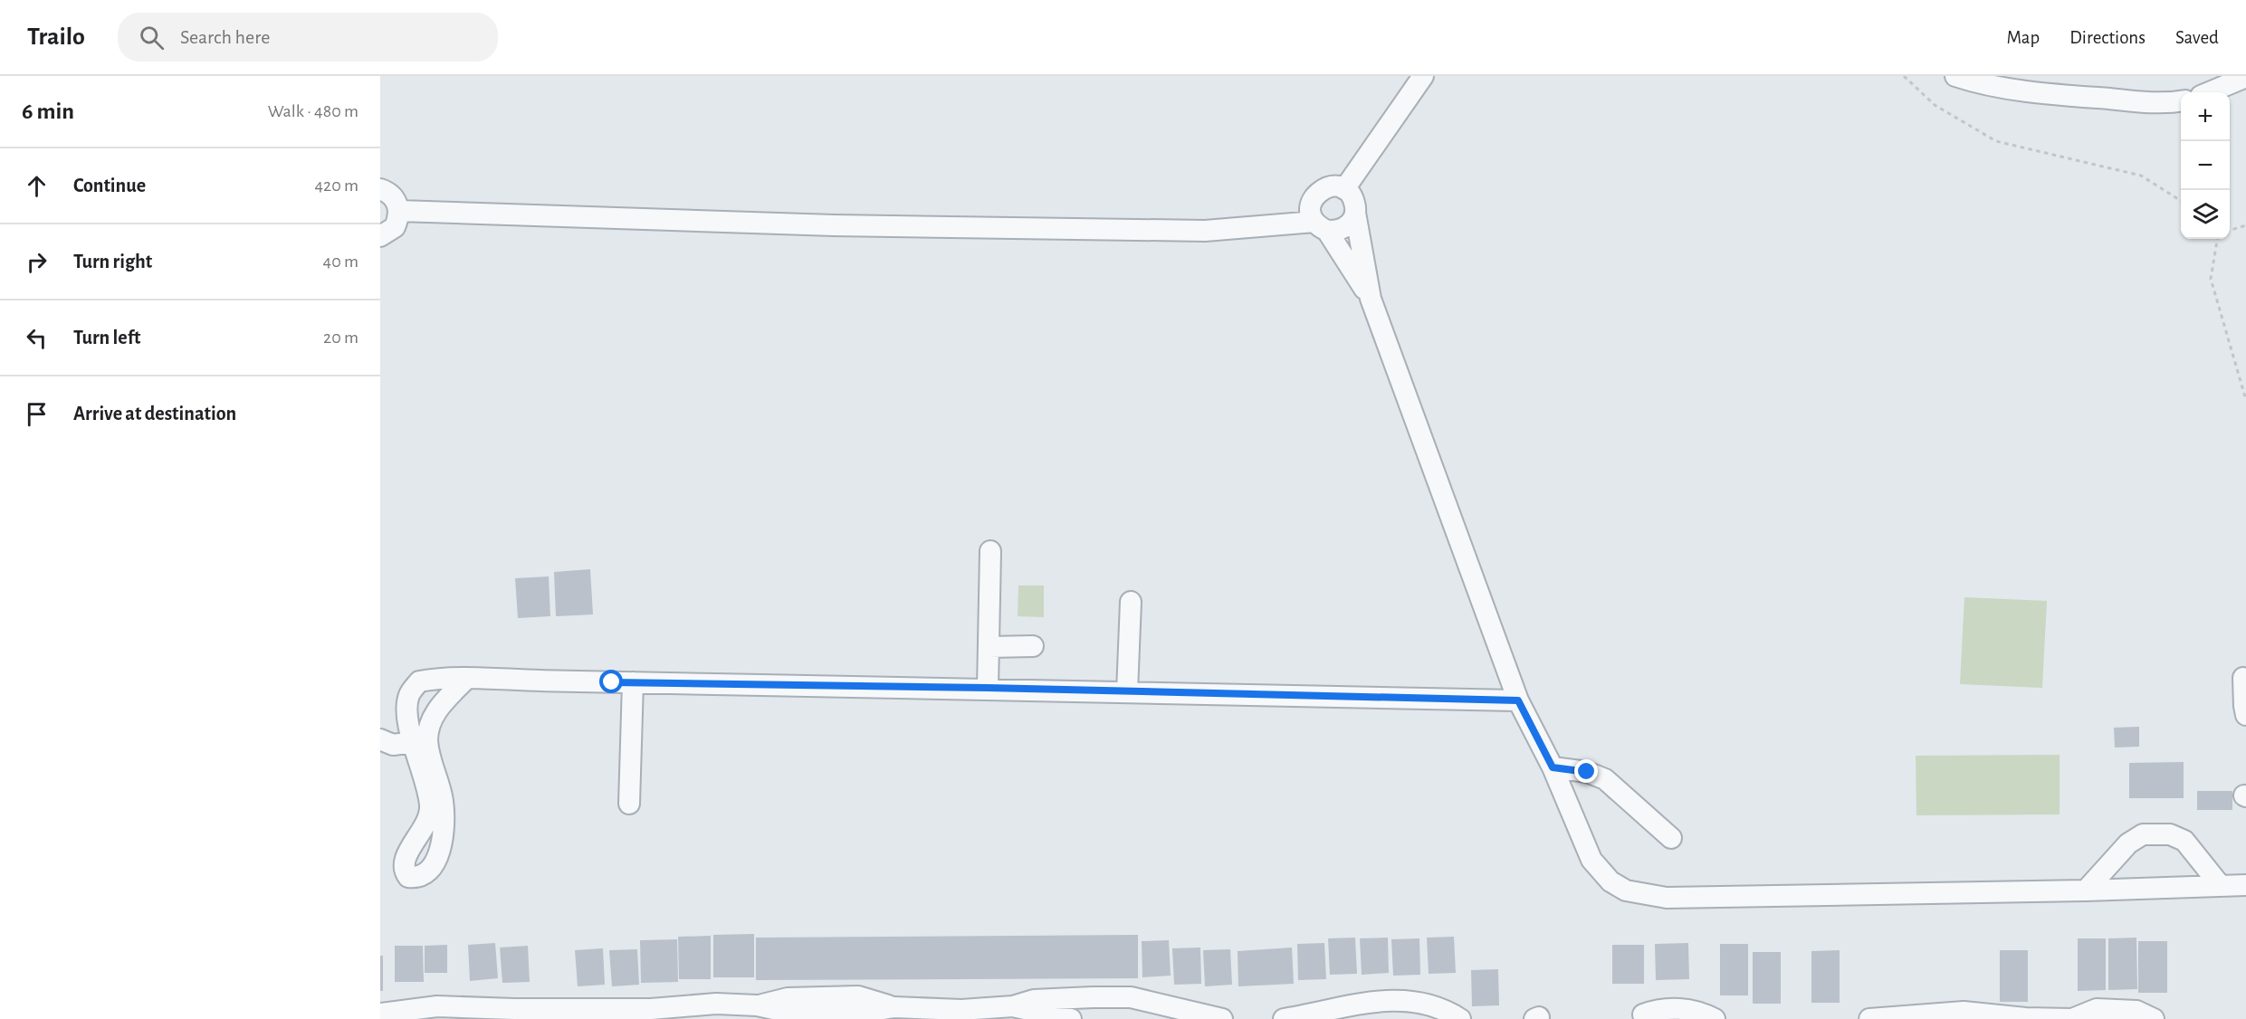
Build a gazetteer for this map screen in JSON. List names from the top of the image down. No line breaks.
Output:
{"page":{"header":"Trailo","search":"Search here","nav":["Map","Directions","Saved"],"heading":["6 min","Walk · 480 m"],"map_buttons":["+","−"],"list":[["Continue","420 m"],["Turn right","40 m"],["Turn left","20 m"],"Arrive at destination"]}}
